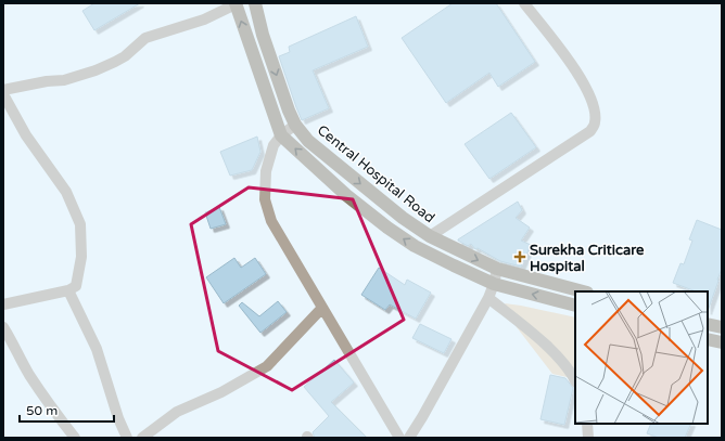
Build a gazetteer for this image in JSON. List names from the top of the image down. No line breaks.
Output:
{"streets":{"street":["Central Hospital Road"]},"places":{"health":["Surekha Criticare Hospital"]},"scale_bar":"50 m"}
